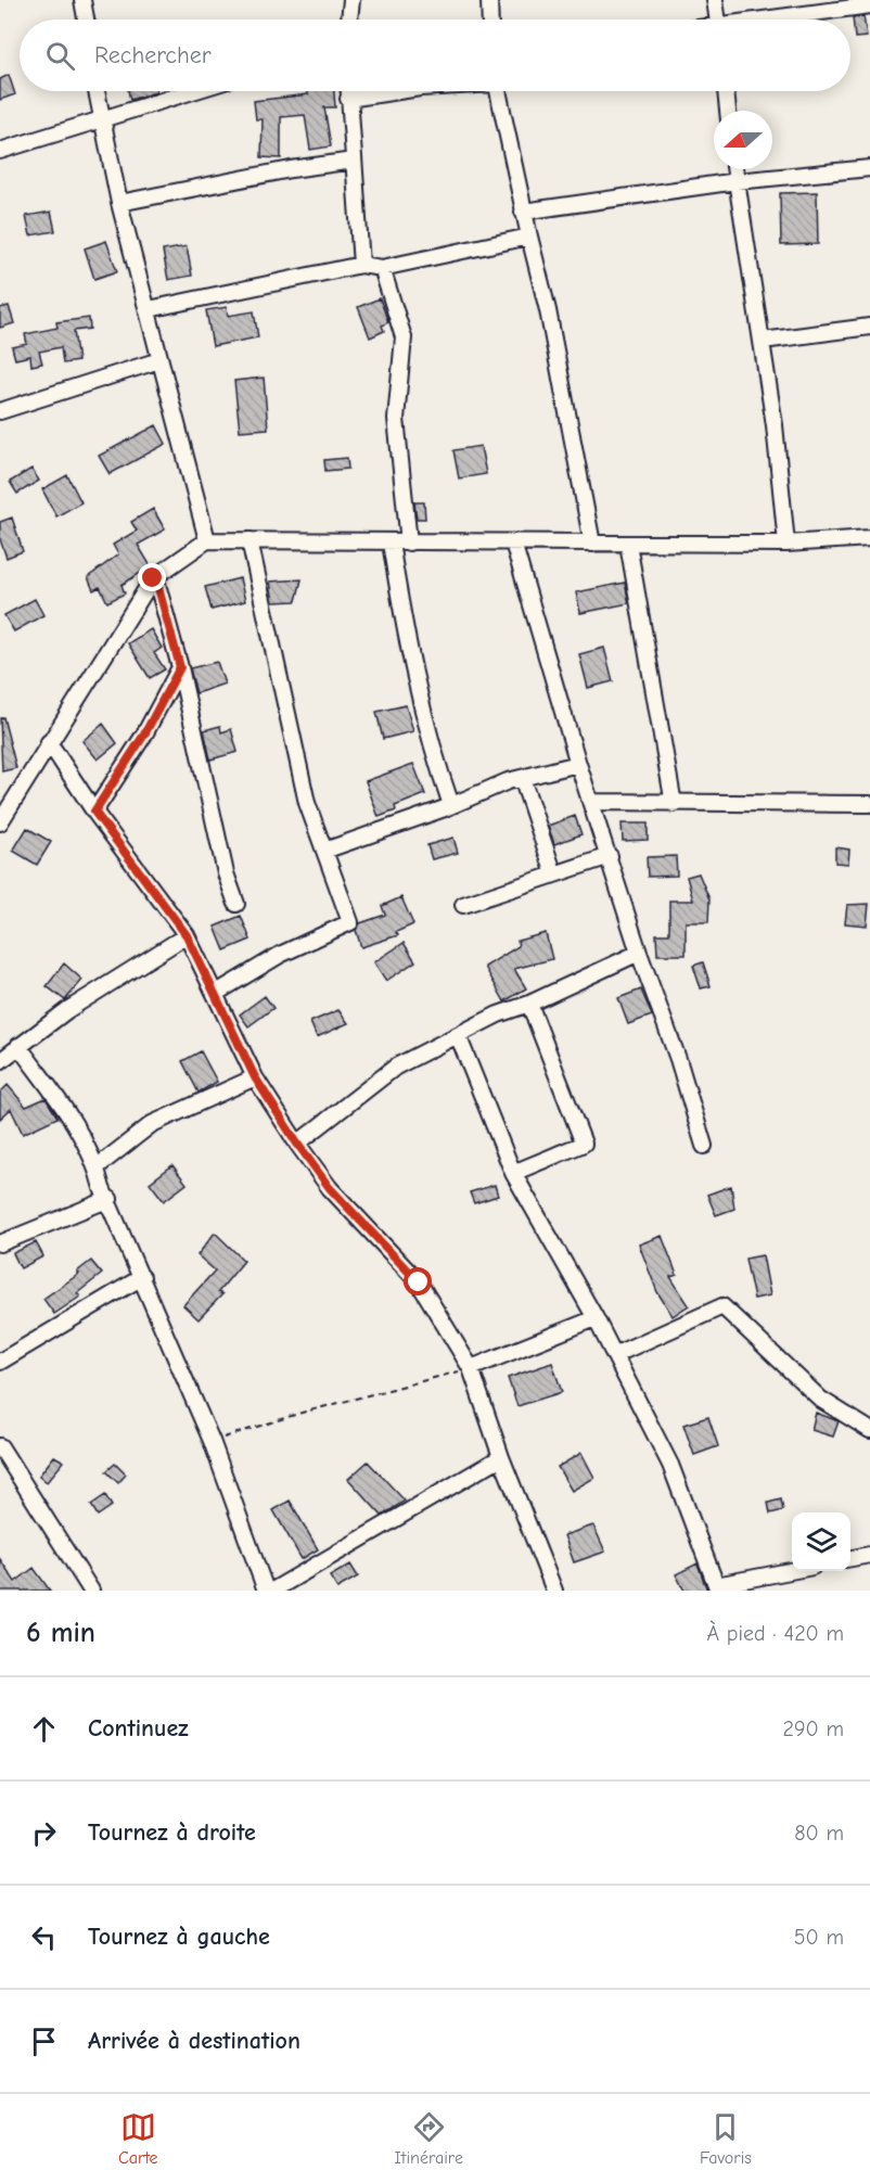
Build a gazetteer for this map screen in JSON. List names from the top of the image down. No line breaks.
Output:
{"north":"left","page":{"search":"Rechercher","heading":["6 min","À pied · 420 m"],"list":[["Continuez","290 m"],["Tournez à droite","80 m"],["Tournez à gauche","50 m"],"Arrivée à destination"],"nav":["Carte","Itinéraire","Favoris"]}}
